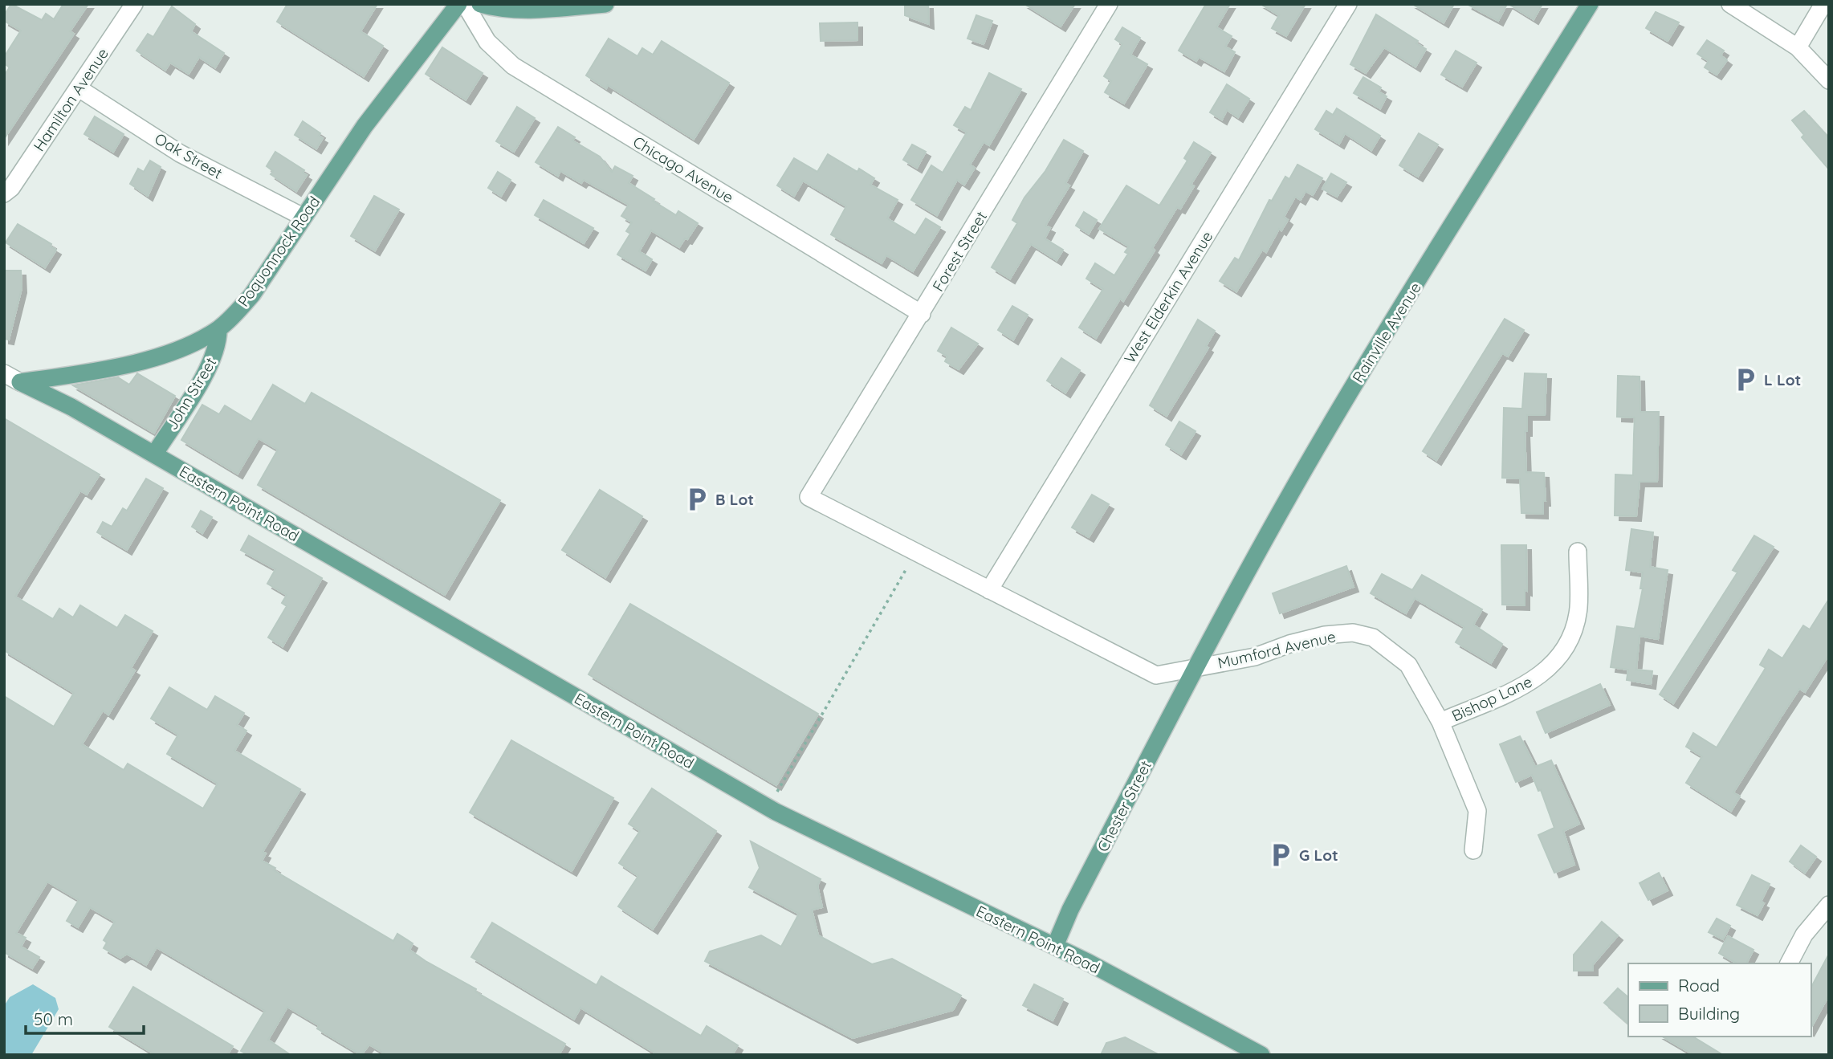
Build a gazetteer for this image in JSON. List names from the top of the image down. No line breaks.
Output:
{"streets":{"main road":["Poquonnock Road","Rainville Avenue","John Street","Eastern Point Road","Chester Street"],"street":["Hamilton Avenue","Oak Street","Chicago Avenue","Forest Street","West Elderkin Avenue","Mumford Avenue","Bishop Lane"]},"crossings":[["Hamilton Avenue","Oak Street"],["Oak Street","Poquonnock Road"],["Chicago Avenue","Forest Street"],["Poquonnock Road","John Street"],["Poquonnock Road","Eastern Point Road"],["Forest Street","Mumford Avenue"],["West Elderkin Avenue","Mumford Avenue"],["Rainville Avenue","Mumford Avenue"],["Rainville Avenue","Chester Street"],["John Street","Eastern Point Road"],["Eastern Point Road","Chester Street"],["Mumford Avenue","Bishop Lane"],["Mumford Avenue","Chester Street"]],"places":{"parking":["L Lot","B Lot","G Lot"]},"legend":["Road","Building"],"scale_bar":"50 m"}
